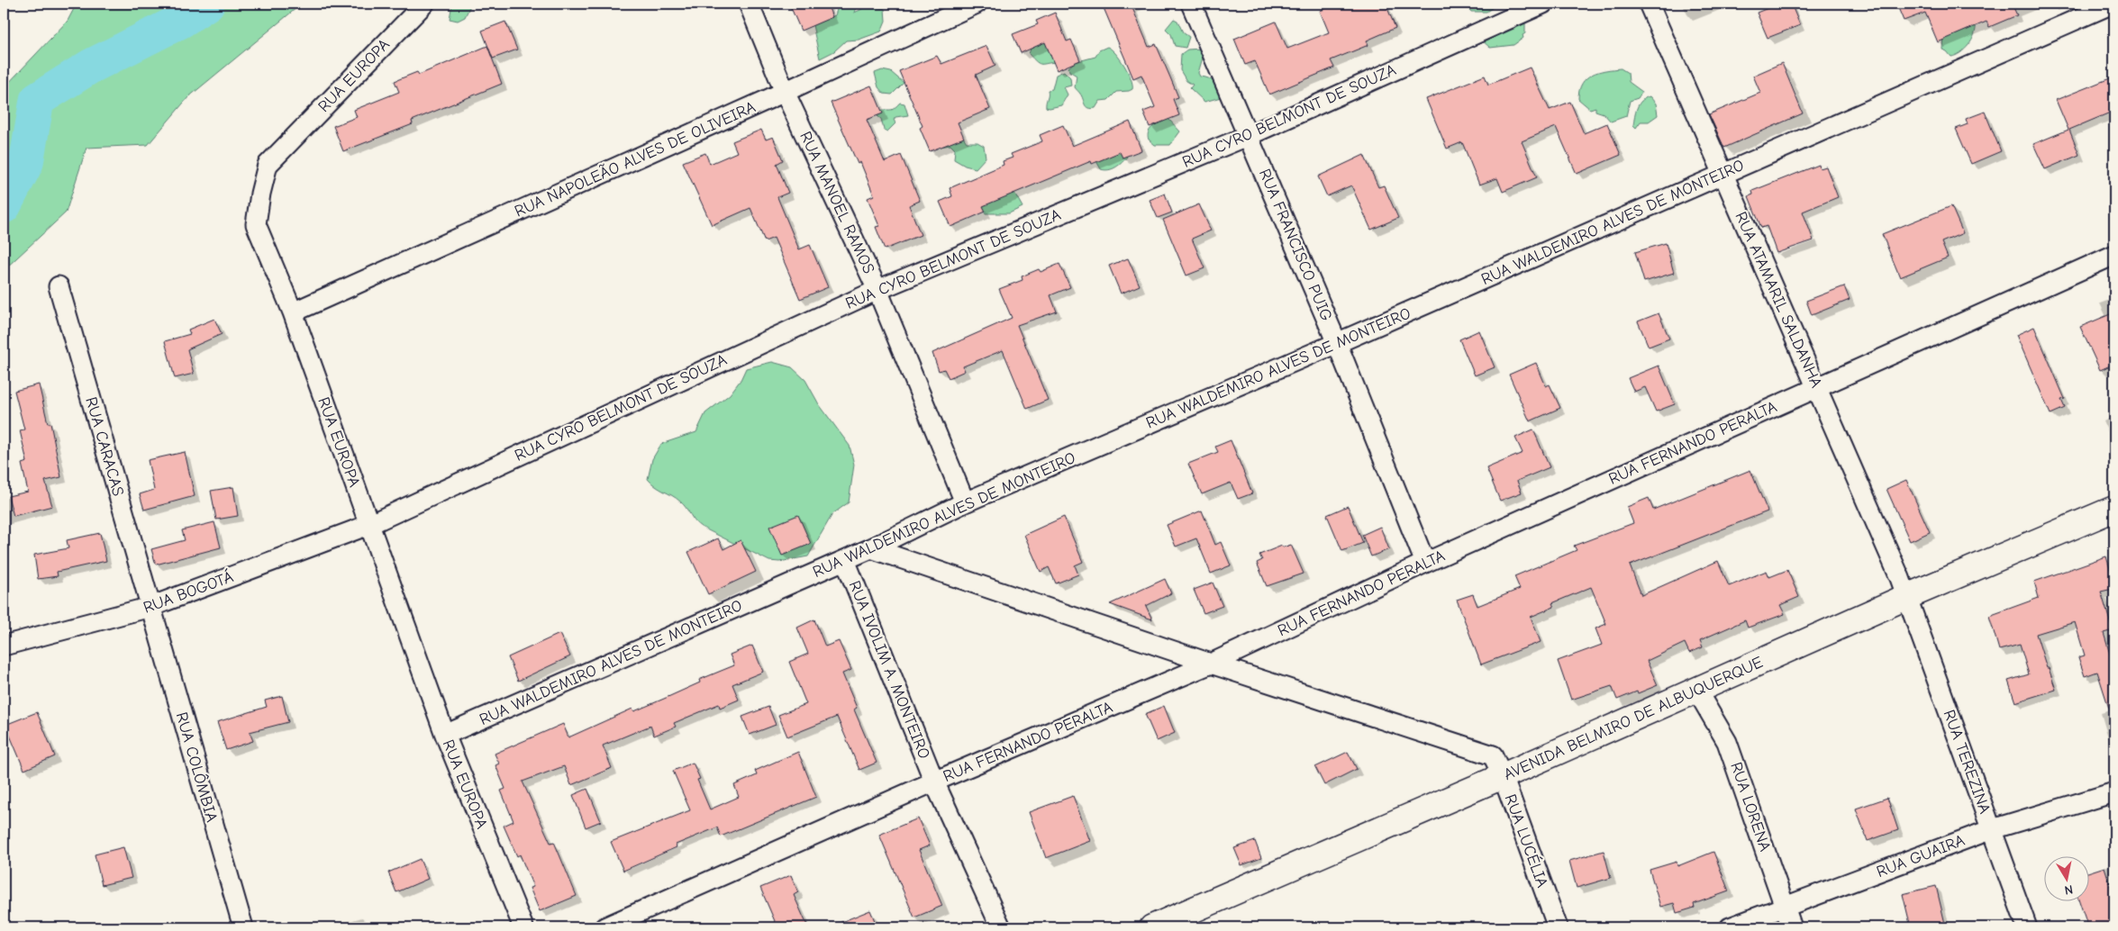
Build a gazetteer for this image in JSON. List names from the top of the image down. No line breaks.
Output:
{"streets":{"main road":["AVENIDA BELMIRO DE ALBUQUERQUE"],"street":["RUA EUROPA","RUA CYRO BELMONT DE SOUZA","RUA NAPOLEÃO ALVES DE OLIVEIRA","RUA MANOEL RAMOS","RUA WALDEMIRO ALVES DE MONTEIRO","RUA FRANCISCO PUIG","RUA ATAMARIL SALDANHA","RUA FERNANDO PERALTA","RUA CARACAS","RUA BOGOTÁ","RUA IVOLIM A. MONTEIRO","RUA TEREZINA","RUA COLÔMBIA","RUA LORENA","RUA LUCÉLIA","RUA GUAIRA"]},"crossings":[["RUA EUROPA","RUA CYRO BELMONT DE SOUZA"],["RUA EUROPA","RUA NAPOLEÃO ALVES DE OLIVEIRA"],["RUA EUROPA","RUA WALDEMIRO ALVES DE MONTEIRO"],["RUA EUROPA","RUA BOGOTÁ"],["RUA CYRO BELMONT DE SOUZA","RUA MANOEL RAMOS"],["RUA CYRO BELMONT DE SOUZA","RUA FRANCISCO PUIG"],["RUA CYRO BELMONT DE SOUZA","RUA BOGOTÁ"],["RUA NAPOLEÃO ALVES DE OLIVEIRA","RUA MANOEL RAMOS"],["RUA MANOEL RAMOS","RUA WALDEMIRO ALVES DE MONTEIRO"],["RUA WALDEMIRO ALVES DE MONTEIRO","RUA FRANCISCO PUIG"],["RUA WALDEMIRO ALVES DE MONTEIRO","RUA ATAMARIL SALDANHA"],["RUA WALDEMIRO ALVES DE MONTEIRO","RUA IVOLIM A. MONTEIRO"],["RUA FRANCISCO PUIG","RUA FERNANDO PERALTA"],["RUA ATAMARIL SALDANHA","RUA FERNANDO PERALTA"],["RUA ATAMARIL SALDANHA","AVENIDA BELMIRO DE ALBUQUERQUE"],["RUA ATAMARIL SALDANHA","RUA TEREZINA"],["RUA FERNANDO PERALTA","RUA IVOLIM A. MONTEIRO"],["RUA CARACAS","RUA BOGOTÁ"],["RUA CARACAS","RUA COLÔMBIA"],["RUA BOGOTÁ","RUA COLÔMBIA"],["AVENIDA BELMIRO DE ALBUQUERQUE","RUA TEREZINA"],["AVENIDA BELMIRO DE ALBUQUERQUE","RUA LORENA"],["AVENIDA BELMIRO DE ALBUQUERQUE","RUA LUCÉLIA"],["RUA TEREZINA","RUA GUAIRA"],["RUA LORENA","RUA GUAIRA"]],"north":"bottom"}
